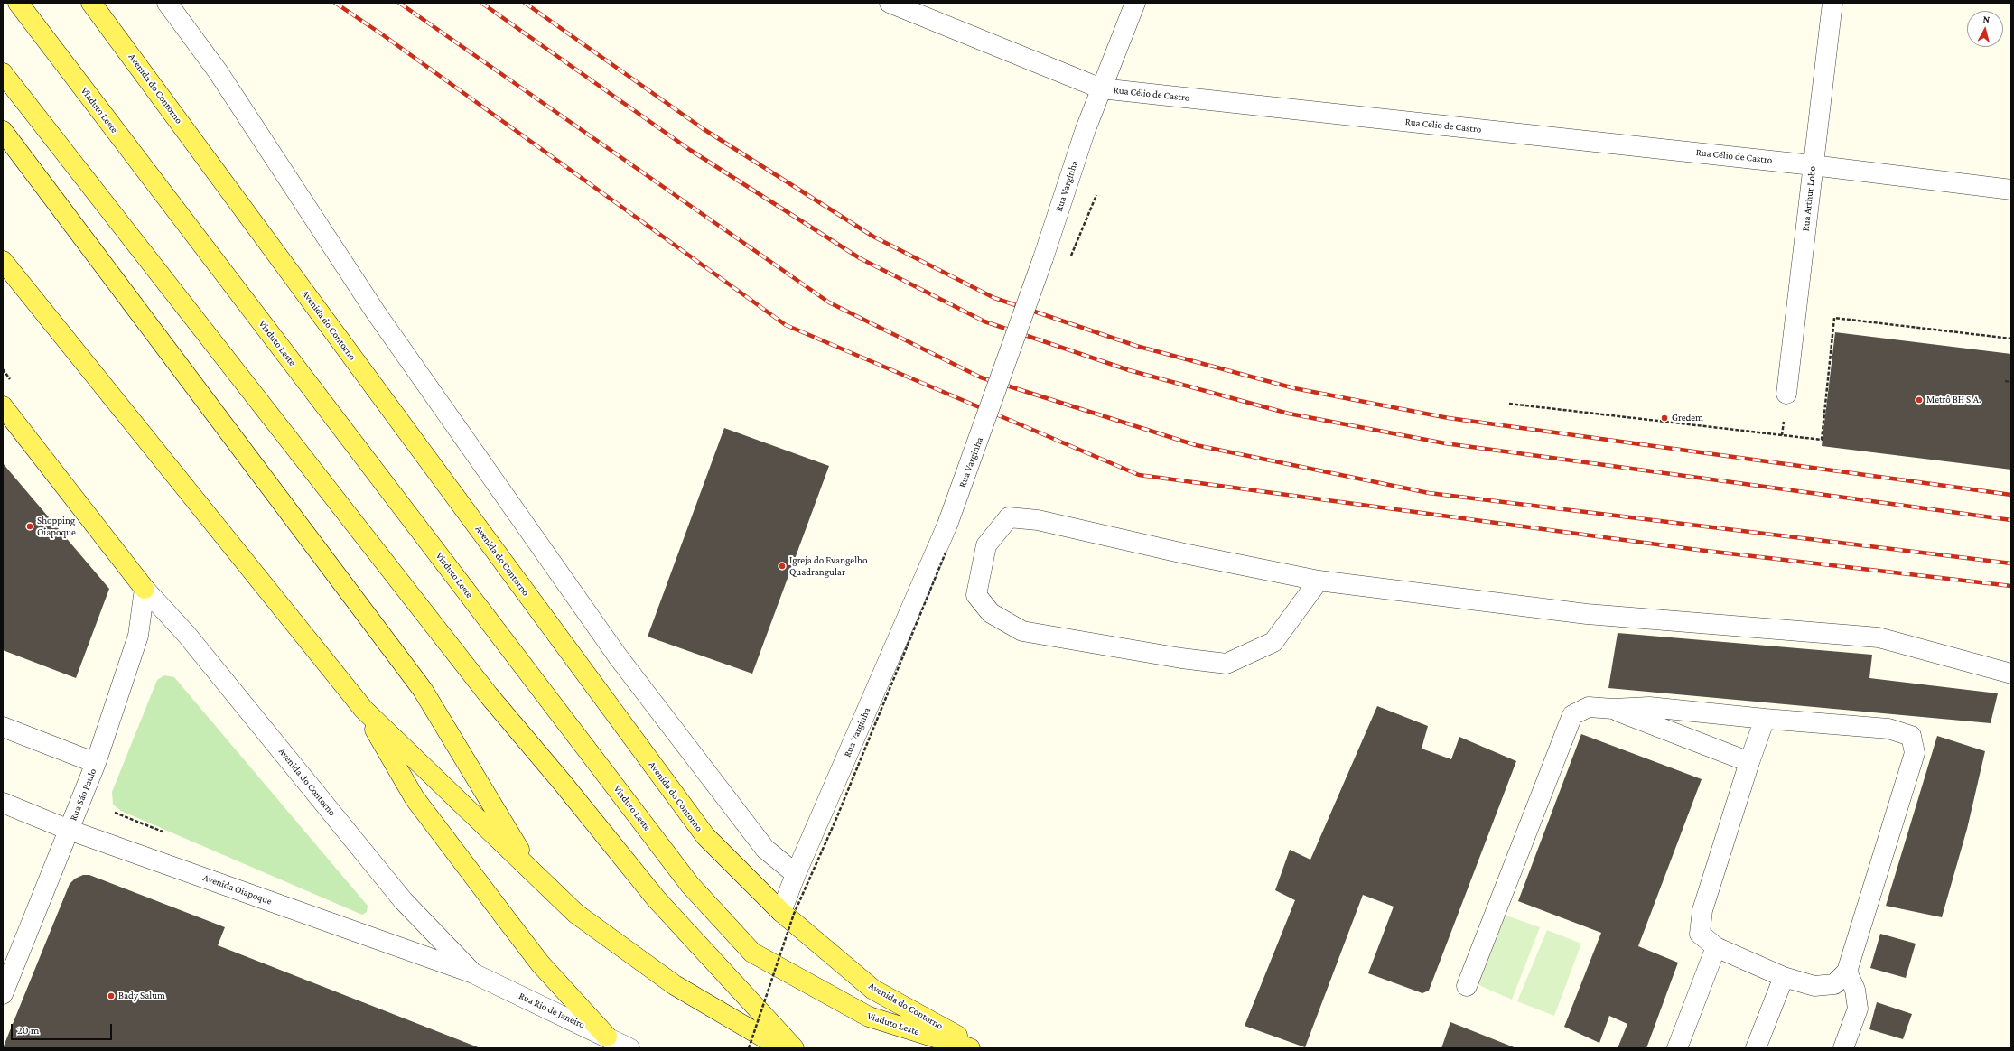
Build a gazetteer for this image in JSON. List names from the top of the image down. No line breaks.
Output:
{"streets":{"main road":["Avenida do Contorno","Viaduto Leste"],"street":["Rua Célio de Castro","Rua Varginha","Rua Arthur Lobo","Rua São Paulo","Avenida Oiapoque","Rua Rio de Janeiro"]},"crossings":[["Avenida do Contorno","Rua Varginha"],["Avenida do Contorno","Rua São Paulo"],["Avenida do Contorno","Avenida Oiapoque"],["Avenida do Contorno","Rua Rio de Janeiro"],["Rua Célio de Castro","Rua Varginha"],["Rua Célio de Castro","Rua Arthur Lobo"],["Rua São Paulo","Avenida Oiapoque"],["Avenida Oiapoque","Rua Rio de Janeiro"]],"places":["Metrô BH S.A.","Gredem","Shopping Oiapoque","Igreja do Evangelho Quadrangular","Bady Salum"],"scale_bar":"20 m","north":"top"}
